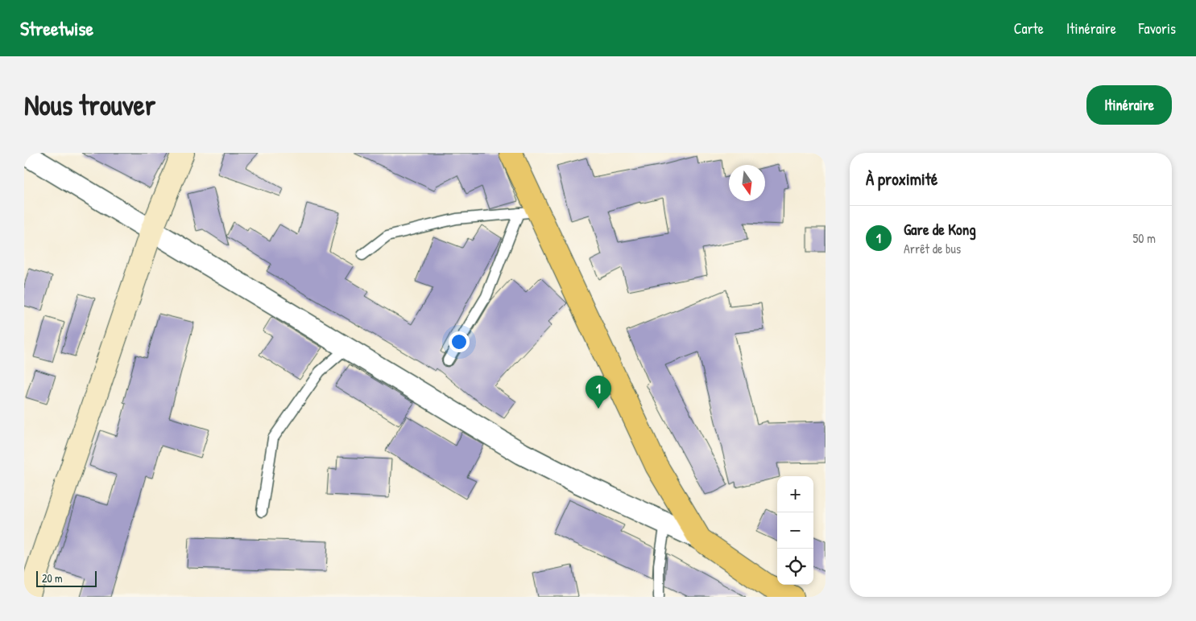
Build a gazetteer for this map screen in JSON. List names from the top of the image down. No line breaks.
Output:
{"scale_bar":"20 m","north":"bottom","page":{"header":"Streetwise","nav":["Carte","Itinéraire","Favoris"],"buttons":"Itinéraire","title":"Nous trouver","heading":"À proximité","list":[{"mark":"1","name":"Gare de Kong","note":"Arrêt de bus","value":"50 m"}],"pins":"1","map_buttons":["+","−"],"scale":"20 m"}}
